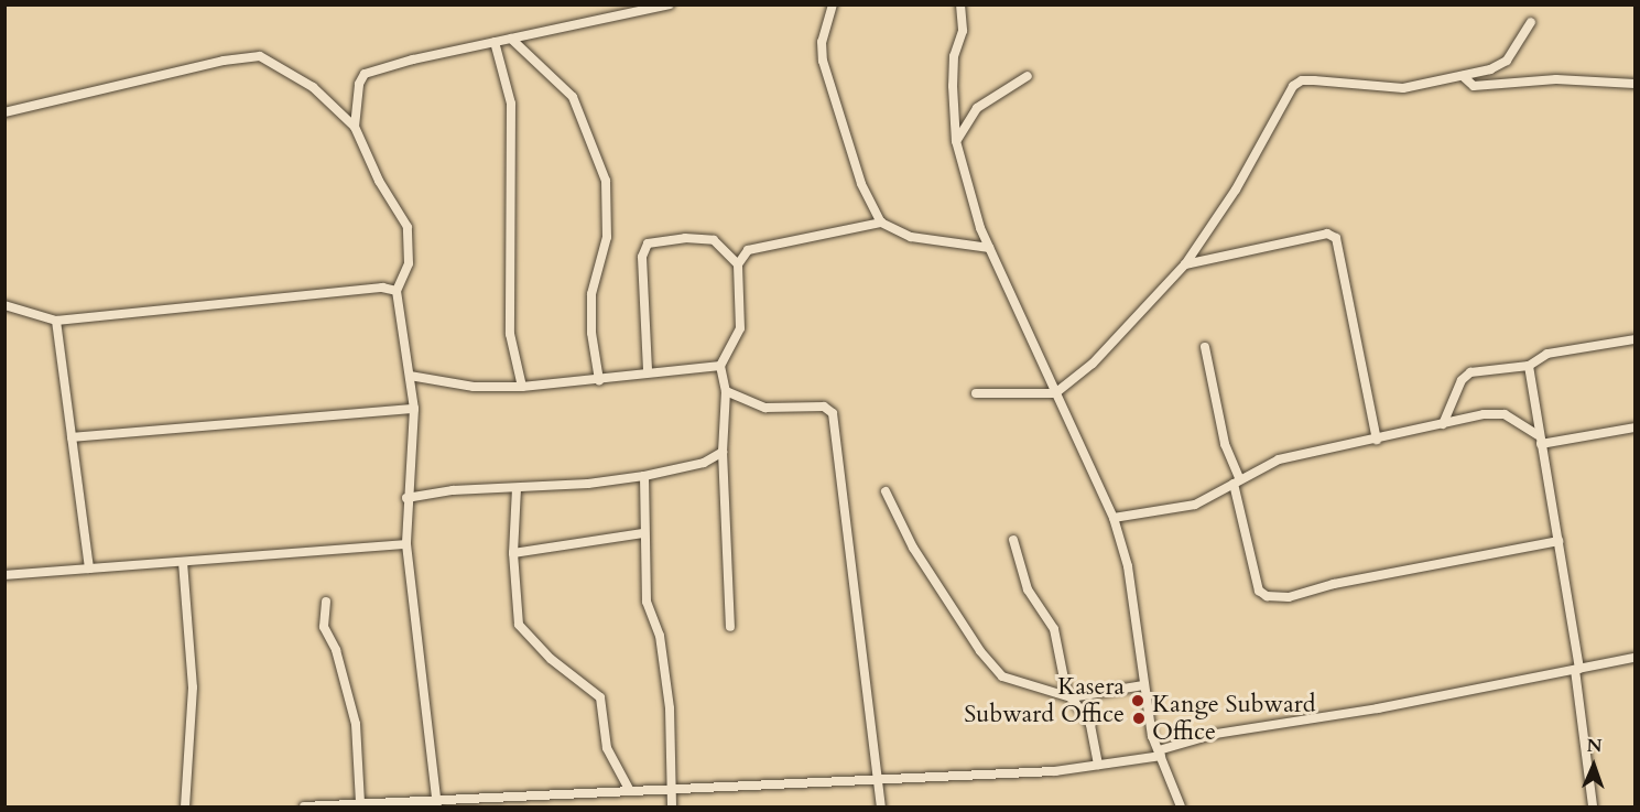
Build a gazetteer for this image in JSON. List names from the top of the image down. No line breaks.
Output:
{"places":["Kasera Subward Office","Kange Subward Office"],"north":"top"}
